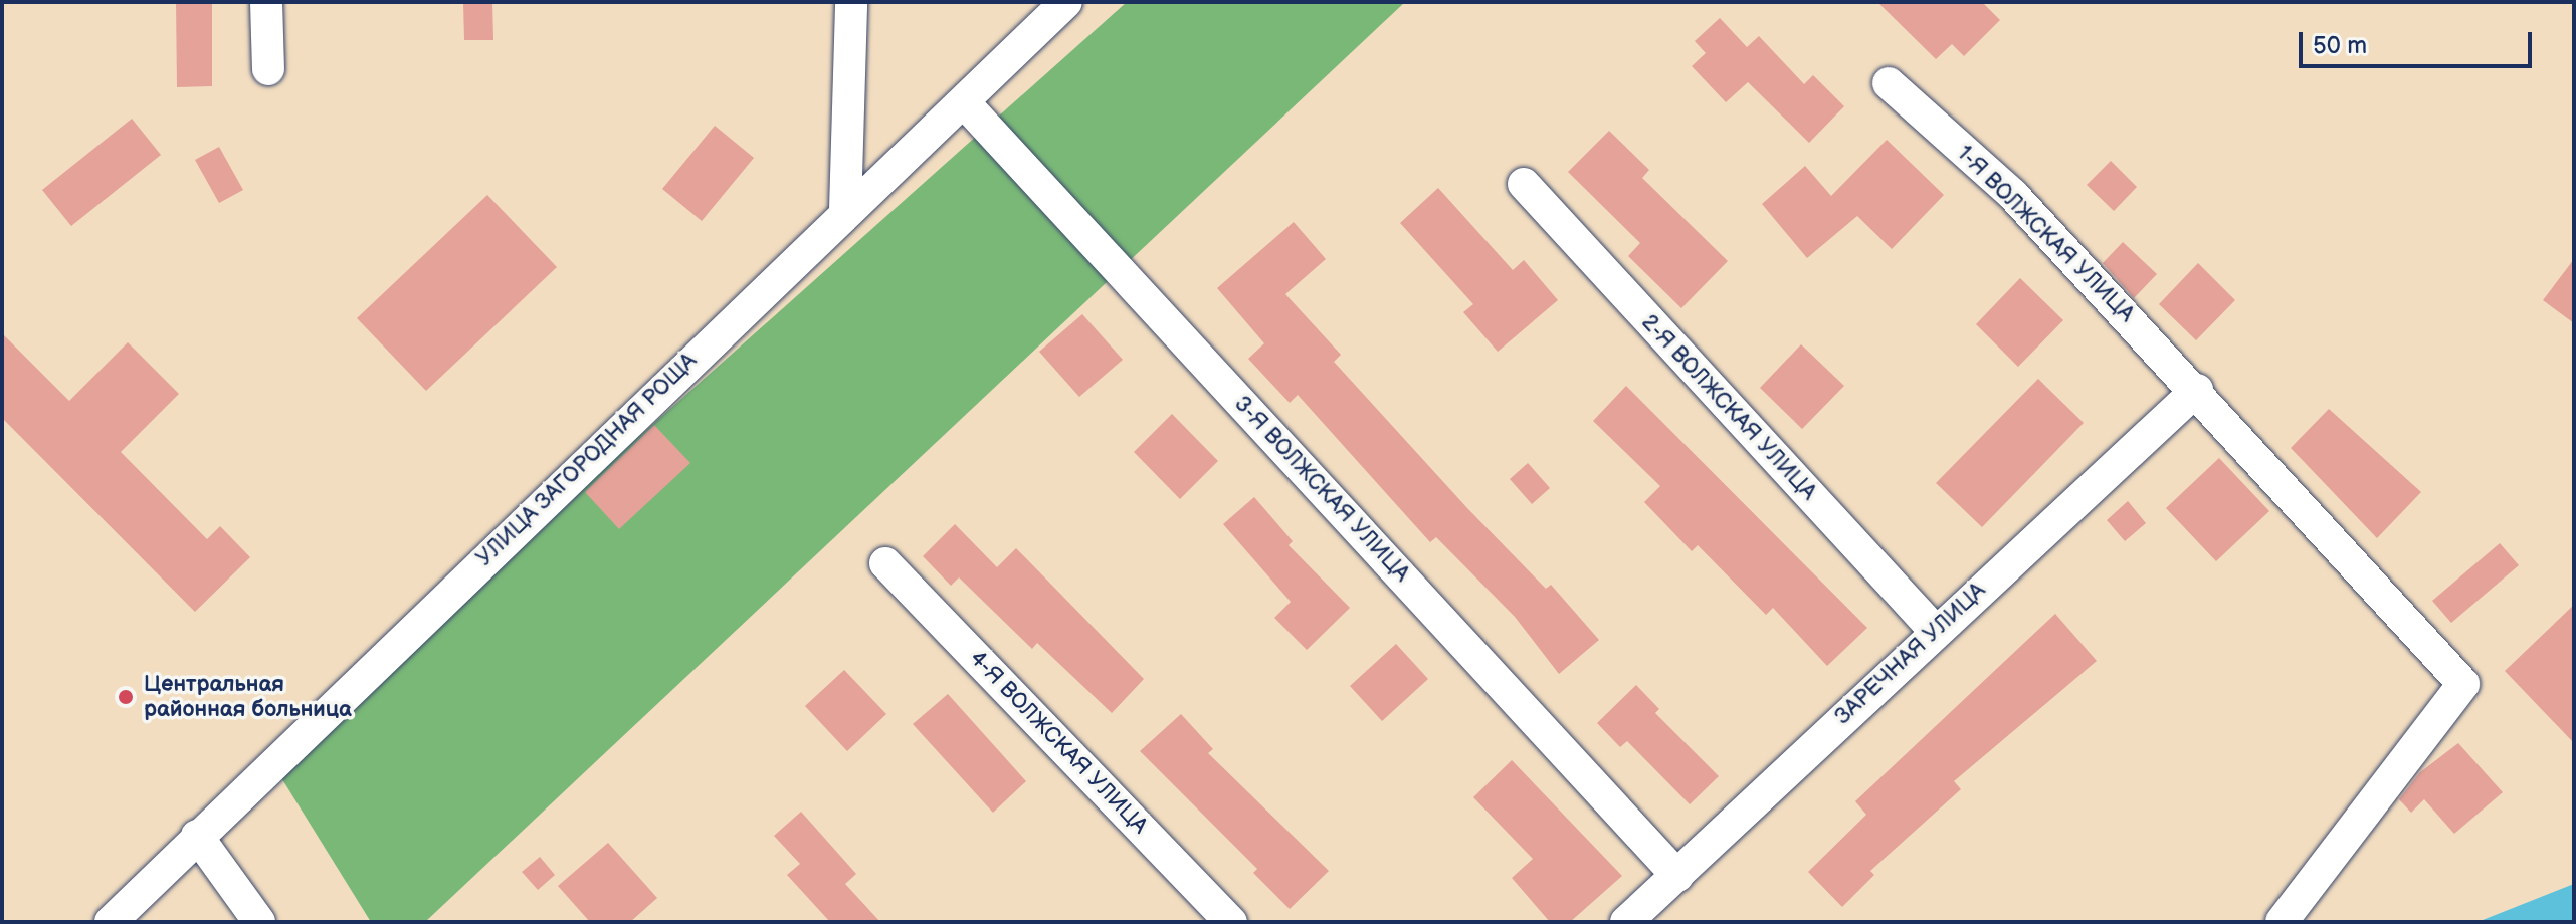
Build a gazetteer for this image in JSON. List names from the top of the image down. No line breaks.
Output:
{"streets":{"street":["1-Я ВОЛЖСКАЯ УЛИЦА","2-Я ВОЛЖСКАЯ УЛИЦА","УЛИЦА ЗАГОРОДНАЯ РОЩА","3-Я ВОЛЖСКАЯ УЛИЦА","ЗАРЕЧНАЯ УЛИЦА","4-Я ВОЛЖСКАЯ УЛИЦА"]},"crossings":[["1-Я ВОЛЖСКАЯ УЛИЦА","ЗАРЕЧНАЯ УЛИЦА"],["2-Я ВОЛЖСКАЯ УЛИЦА","ЗАРЕЧНАЯ УЛИЦА"],["УЛИЦА ЗАГОРОДНАЯ РОЩА","3-Я ВОЛЖСКАЯ УЛИЦА"],["3-Я ВОЛЖСКАЯ УЛИЦА","ЗАРЕЧНАЯ УЛИЦА"]],"places":["Центральная районная больница"],"scale_bar":"50 m"}
